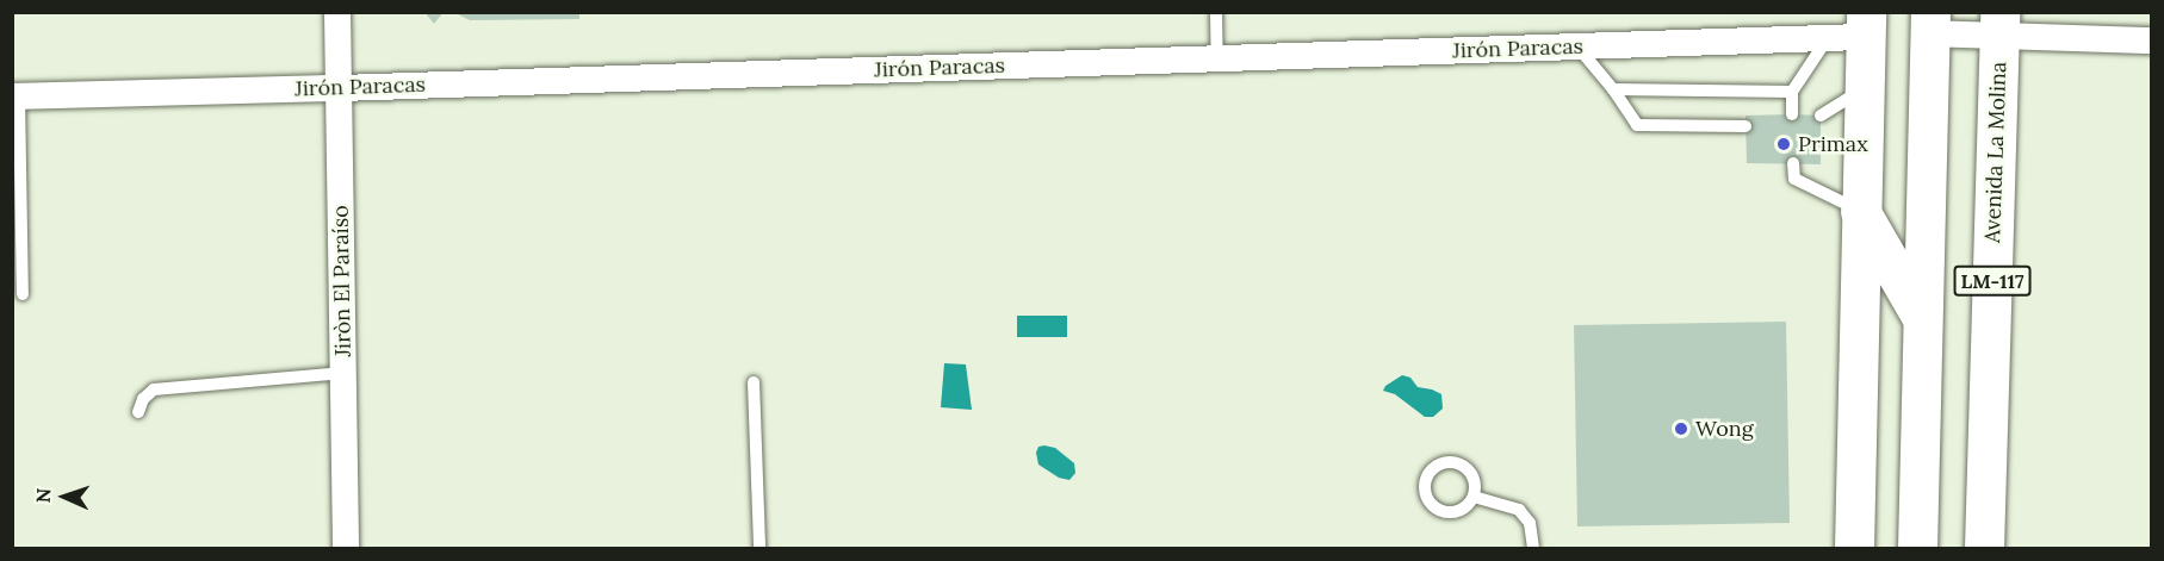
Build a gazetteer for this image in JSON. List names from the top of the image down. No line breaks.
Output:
{"streets":{"main road":["Avenida La Molina","LM-117"],"street":["Jirón Paracas","Jiròn El Paraíso"]},"crossings":[["Jirón Paracas","Jiròn El Paraíso"]],"places":["Primax","Wong"],"north":"left"}
